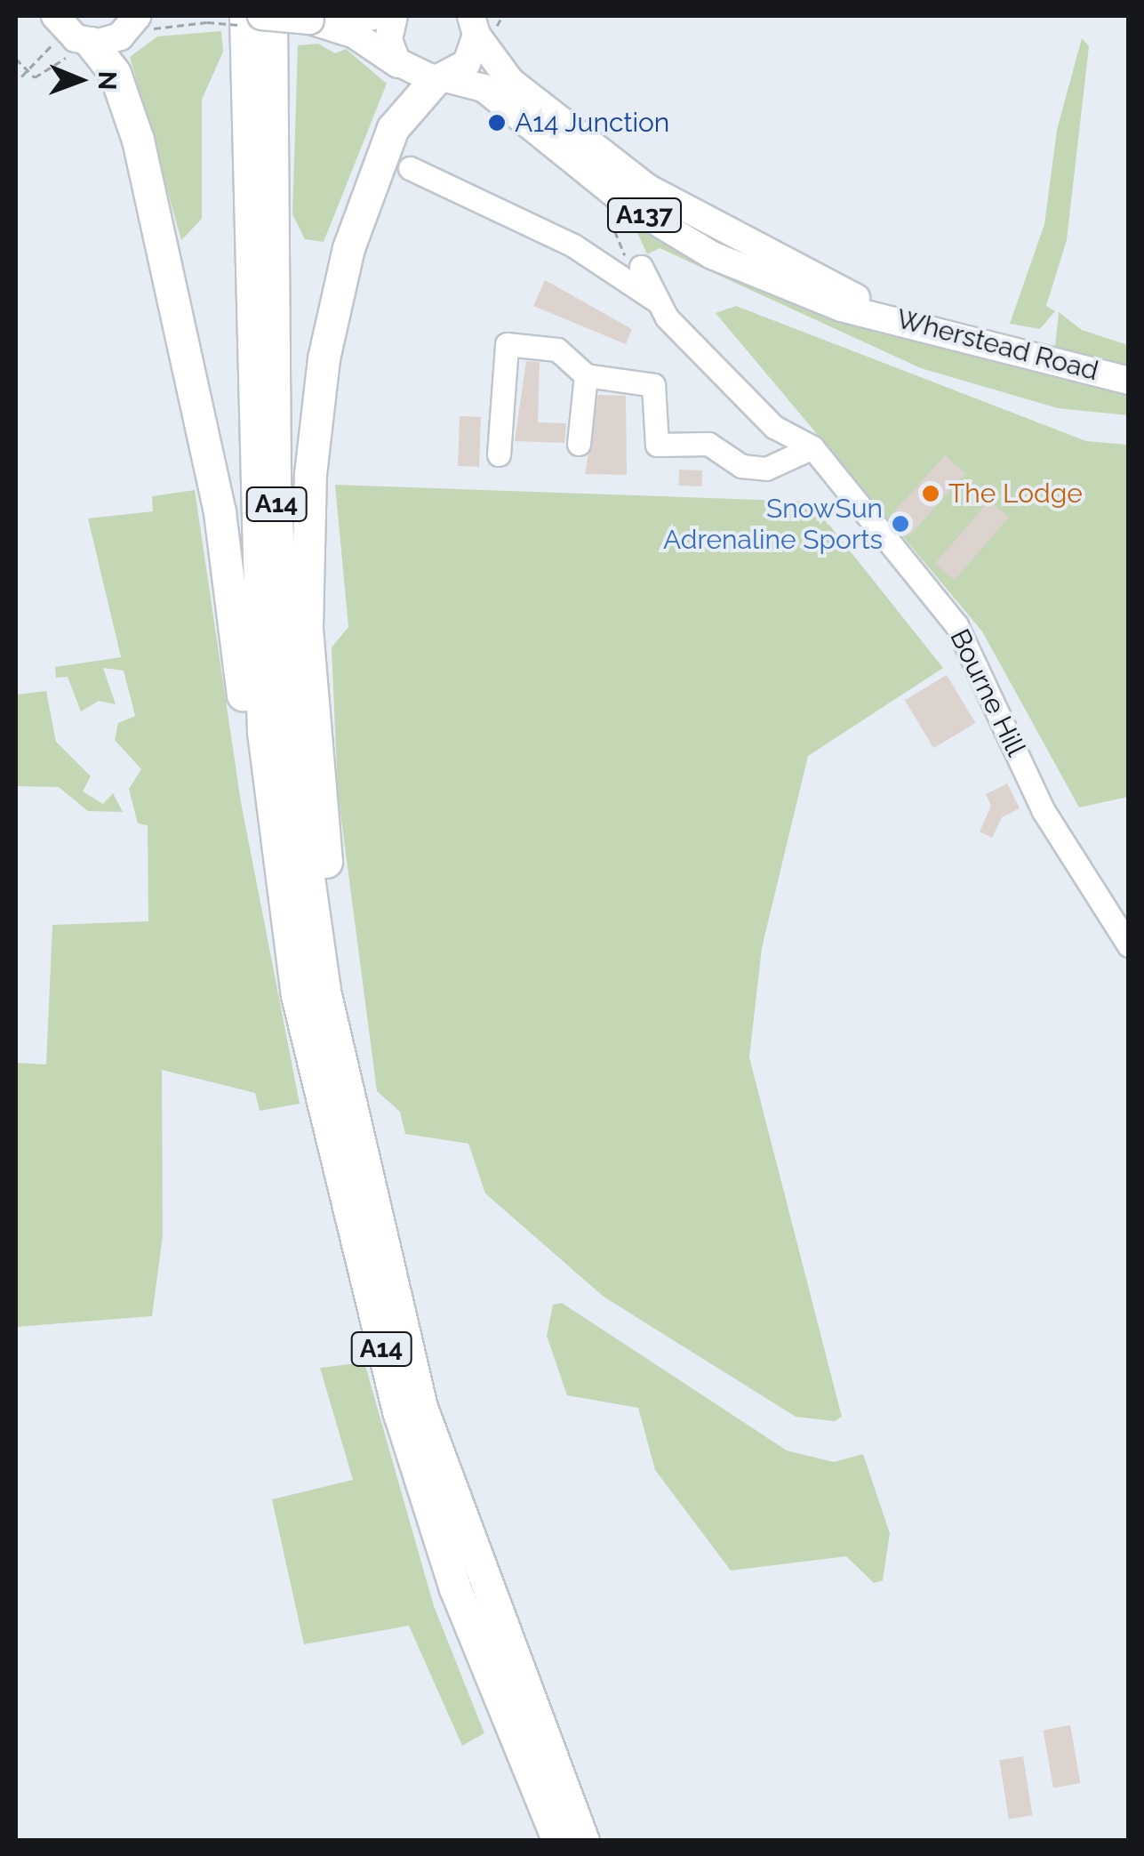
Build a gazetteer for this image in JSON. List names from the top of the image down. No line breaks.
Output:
{"streets":{"highway":["A14"],"main road":["A137","Wherstead Road"],"street":["Bourne Hill"]},"crossings":[["Wherstead Road","A14"]],"places":["A14 Junction","The Lodge","SnowSun Adrenaline Sports"],"north":"right"}
